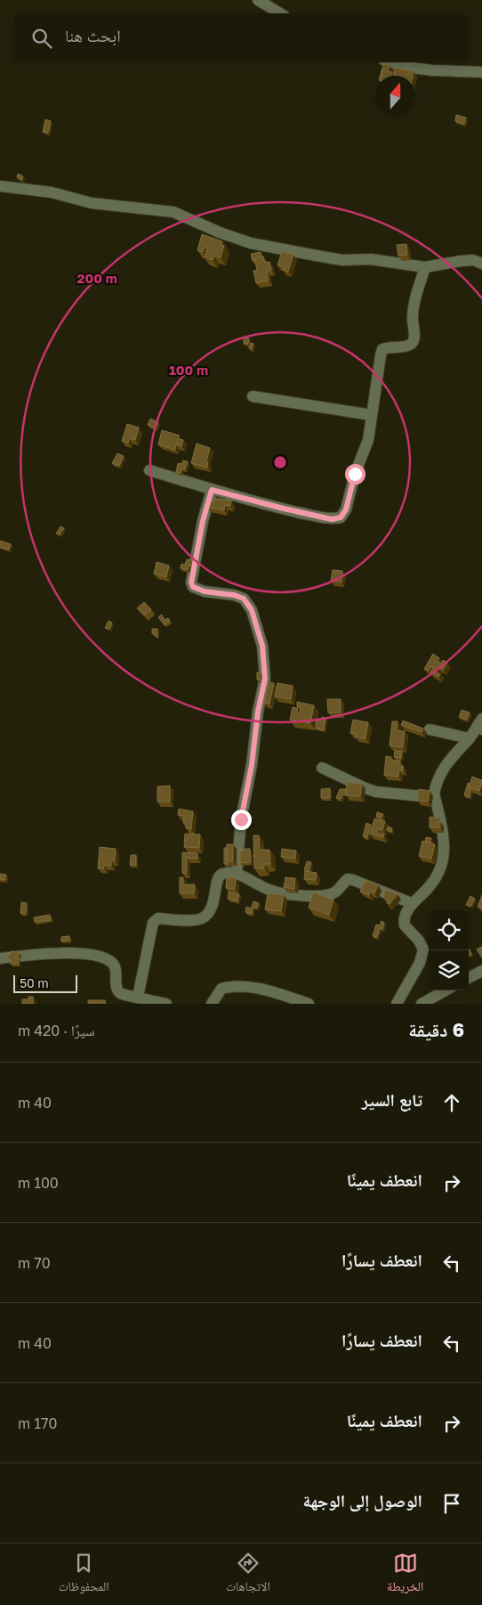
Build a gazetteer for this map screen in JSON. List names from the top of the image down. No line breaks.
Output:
{"scale_bar":"50 m","north":"top","page":{"search":"ابحث هنا","scale":"50 m","heading":["6 دقيقة","سيرًا · 420 m"],"list":[["تابع السير","40 m"],["انعطف يمينًا","100 m"],["انعطف يسارًا","70 m"],["انعطف يسارًا","40 m"],["انعطف يمينًا","170 m"],"الوصول إلى الوجهة"],"nav":["الخريطة","الاتجاهات","المحفوظات"]},"rings":["200 m","100 m"]}
